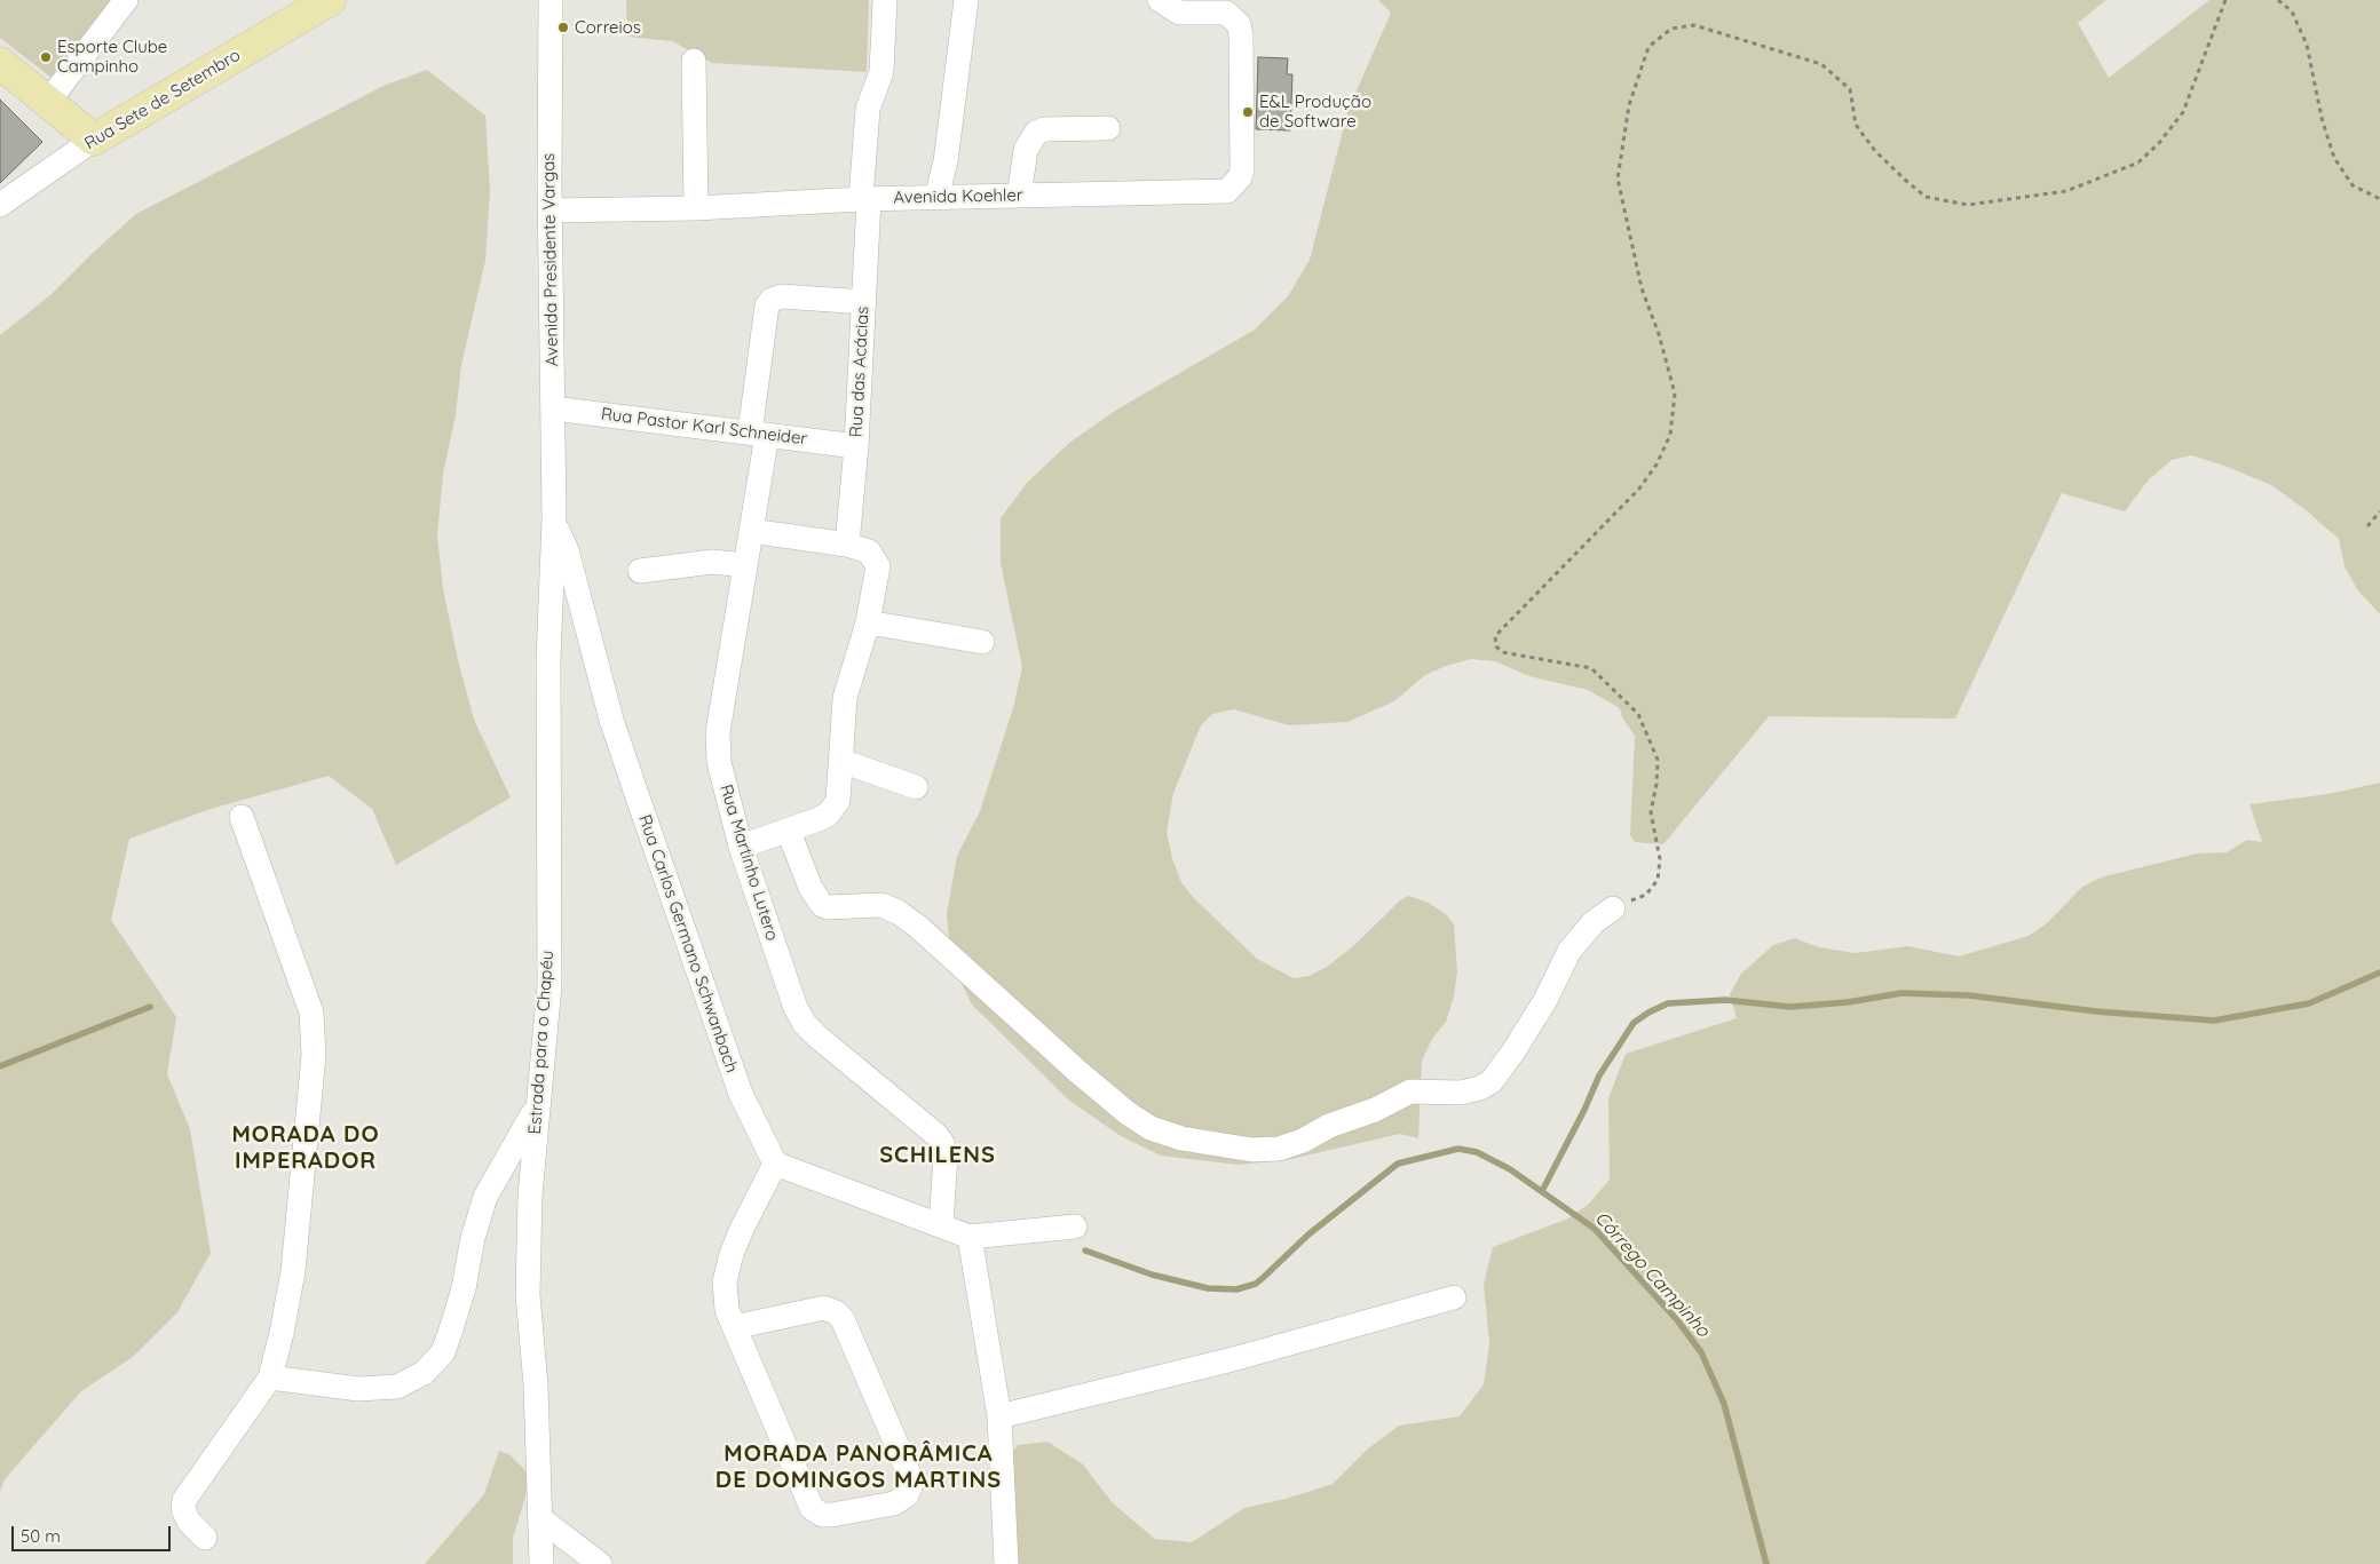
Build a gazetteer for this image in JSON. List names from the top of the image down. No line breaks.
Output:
{"streets":{"main road":["Rua Sete de Setembro"],"street":["Avenida Koehler","Avenida Presidente Vargas","Rua das Acácias","Rua Pastor Karl Schneider","Rua Martinho Lutero","Rua Carlos Germano Schwanbach","Estrada para o Chapéu"]},"crossings":[["Avenida Koehler","Avenida Presidente Vargas"],["Avenida Koehler","Rua das Acácias"],["Avenida Presidente Vargas","Rua Pastor Karl Schneider"],["Avenida Presidente Vargas","Rua Carlos Germano Schwanbach"],["Avenida Presidente Vargas","Estrada para o Chapéu"],["Rua das Acácias","Rua Pastor Karl Schneider"],["Rua das Acácias","Rua Martinho Lutero"],["Rua Pastor Karl Schneider","Rua Martinho Lutero"],["Rua Carlos Germano Schwanbach","Estrada para o Chapéu"]],"districts":["MORADA DO IMPERADOR","SCHILENS","MORADA PANORÂMICA DE DOMINGOS MARTINS"],"water":["Córrego Campinho"],"places":["Correios","Esporte Clube Campinho","E&L Produção de Software"],"scale_bar":"50 m"}
